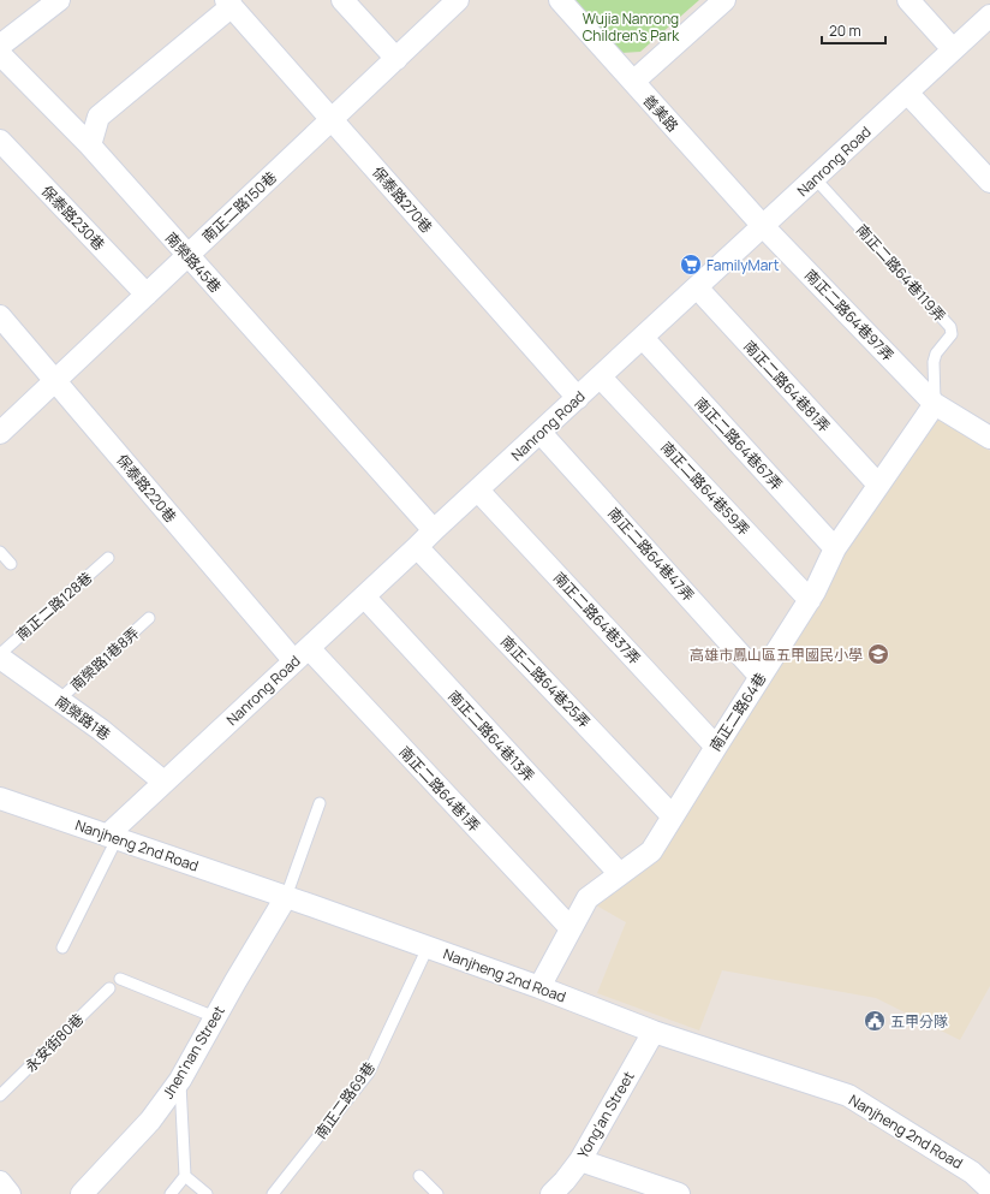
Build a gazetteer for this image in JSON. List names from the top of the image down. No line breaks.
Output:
{"streets":{"street":["善美路","Nanrong Road","保泰路270巷","南正二路150巷","保泰路230巷","南榮路45巷","南正二路64巷97弄","南正二路64巷81弄","南正二路64巷67弄","保泰路220巷","南正二路64巷59弄","南正二路64巷47弄","南正二路64巷37弄","南正二路64巷25弄","南正二路64巷","南榮路1巷","南正二路64巷13弄","南正二路64巷1弄","Nanjheng 2nd Road","Jhen'nan Street","Yong'an Street"],"lane":["南正二路64巷119弄","南正二路128巷","南榮路1巷8弄","永安街80巷","南正二路69巷"]},"crossings":[["善美路","Nanrong Road"],["善美路","南正二路64巷97弄"],["Nanrong Road","保泰路270巷"],["Nanrong Road","南榮路45巷"],["Nanrong Road","南正二路64巷119弄"],["Nanrong Road","南正二路64巷97弄"],["Nanrong Road","南正二路64巷81弄"],["Nanrong Road","南正二路64巷67弄"],["Nanrong Road","保泰路220巷"],["Nanrong Road","南正二路64巷59弄"],["Nanrong Road","南正二路64巷47弄"],["Nanrong Road","南正二路64巷37弄"],["Nanrong Road","南正二路64巷25弄"],["Nanrong Road","南榮路1巷"],["Nanrong Road","南正二路64巷13弄"],["Nanrong Road","南正二路64巷1弄"],["Nanrong Road","Nanjheng 2nd Road"],["保泰路270巷","南正二路150巷"],["南正二路150巷","保泰路230巷"],["南正二路150巷","南榮路45巷"],["南正二路150巷","保泰路220巷"],["南正二路64巷119弄","南正二路64巷97弄"],["南正二路64巷119弄","南正二路64巷"],["南正二路64巷97弄","南正二路64巷"],["南正二路64巷81弄","南正二路64巷"],["南正二路64巷67弄","南正二路64巷"],["保泰路220巷","南正二路64巷1弄"],["南正二路64巷59弄","南正二路64巷"],["南正二路64巷47弄","南正二路64巷"],["南正二路64巷37弄","南正二路64巷"],["南榮路1巷8弄","南榮路1巷"],["南正二路64巷25弄","南正二路64巷"],["南正二路64巷","南正二路64巷13弄"],["南正二路64巷","南正二路64巷1弄"],["南正二路64巷","Nanjheng 2nd Road"],["Nanjheng 2nd Road","Jhen'nan Street"],["Nanjheng 2nd Road","南正二路69巷"],["Nanjheng 2nd Road","Yong'an Street"]],"parks":["Wujia Nanrong Children's Park"],"places":{"supermarket":["FamilyMart"],"school or university":["高雄市鳳山區五甲國民小學"],"public building":["五甲分隊"]},"scale_bar":"20 m"}
